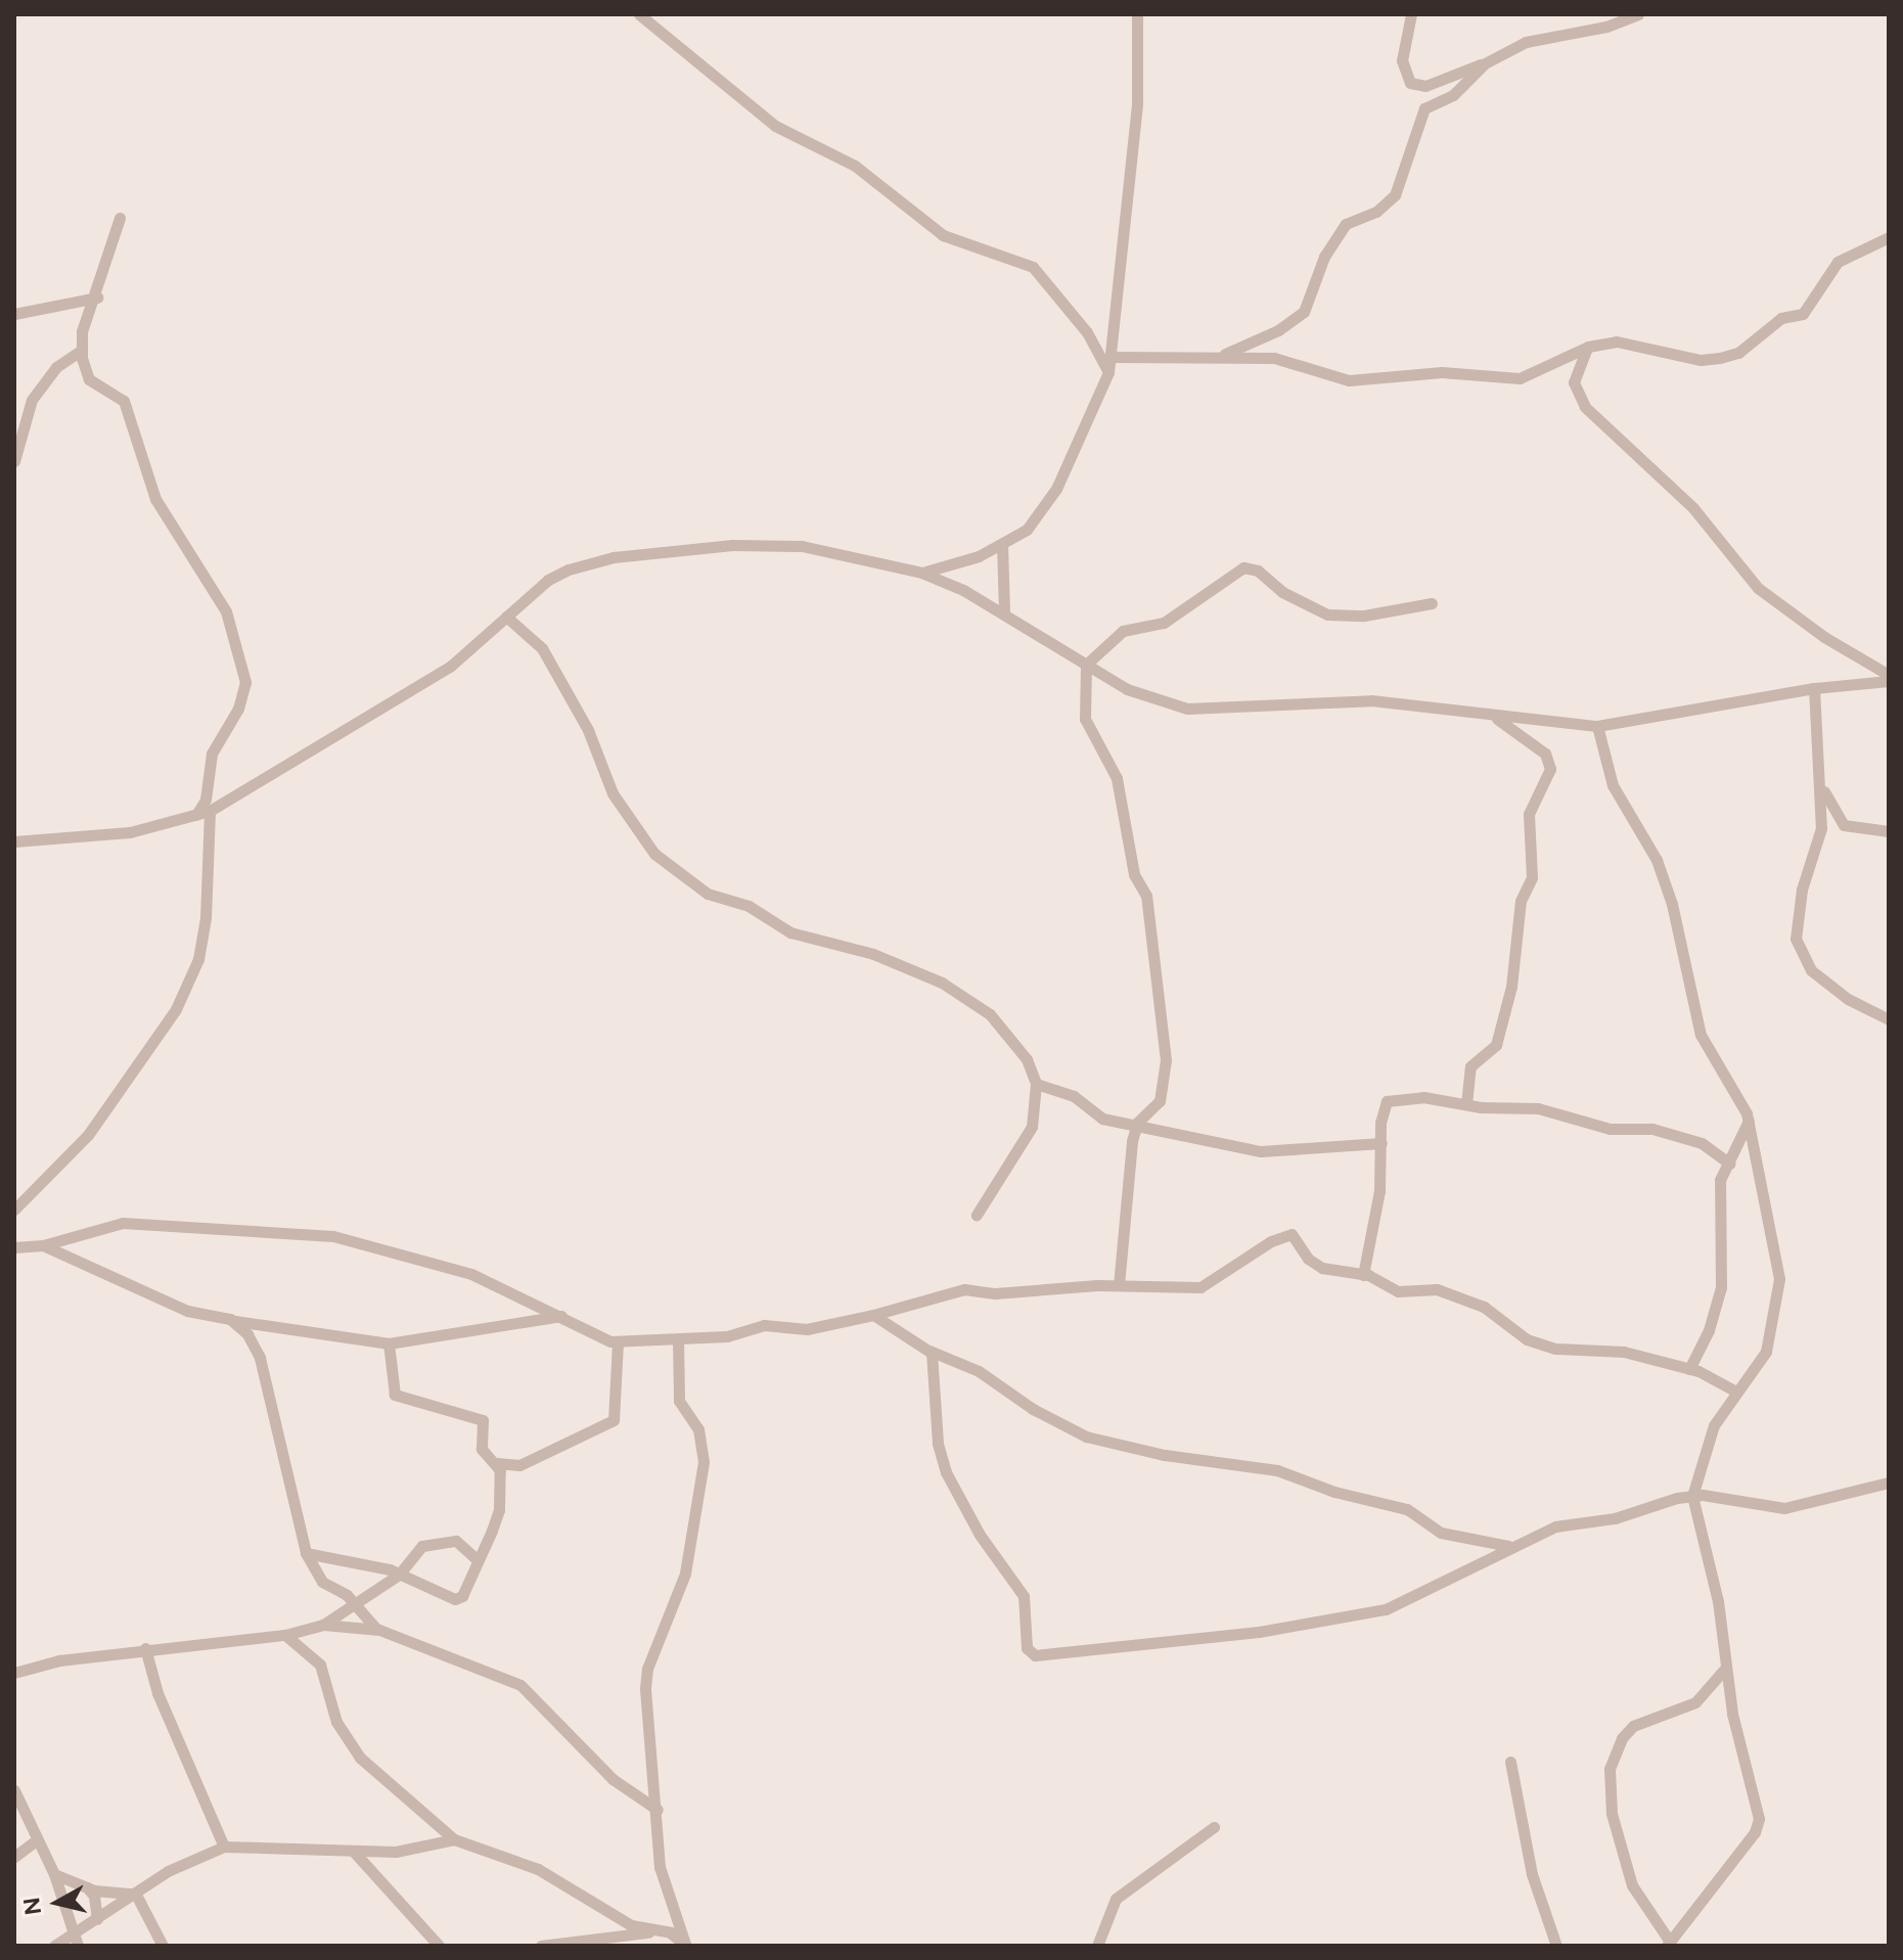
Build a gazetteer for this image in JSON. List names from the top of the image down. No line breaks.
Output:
{"north":"left"}
